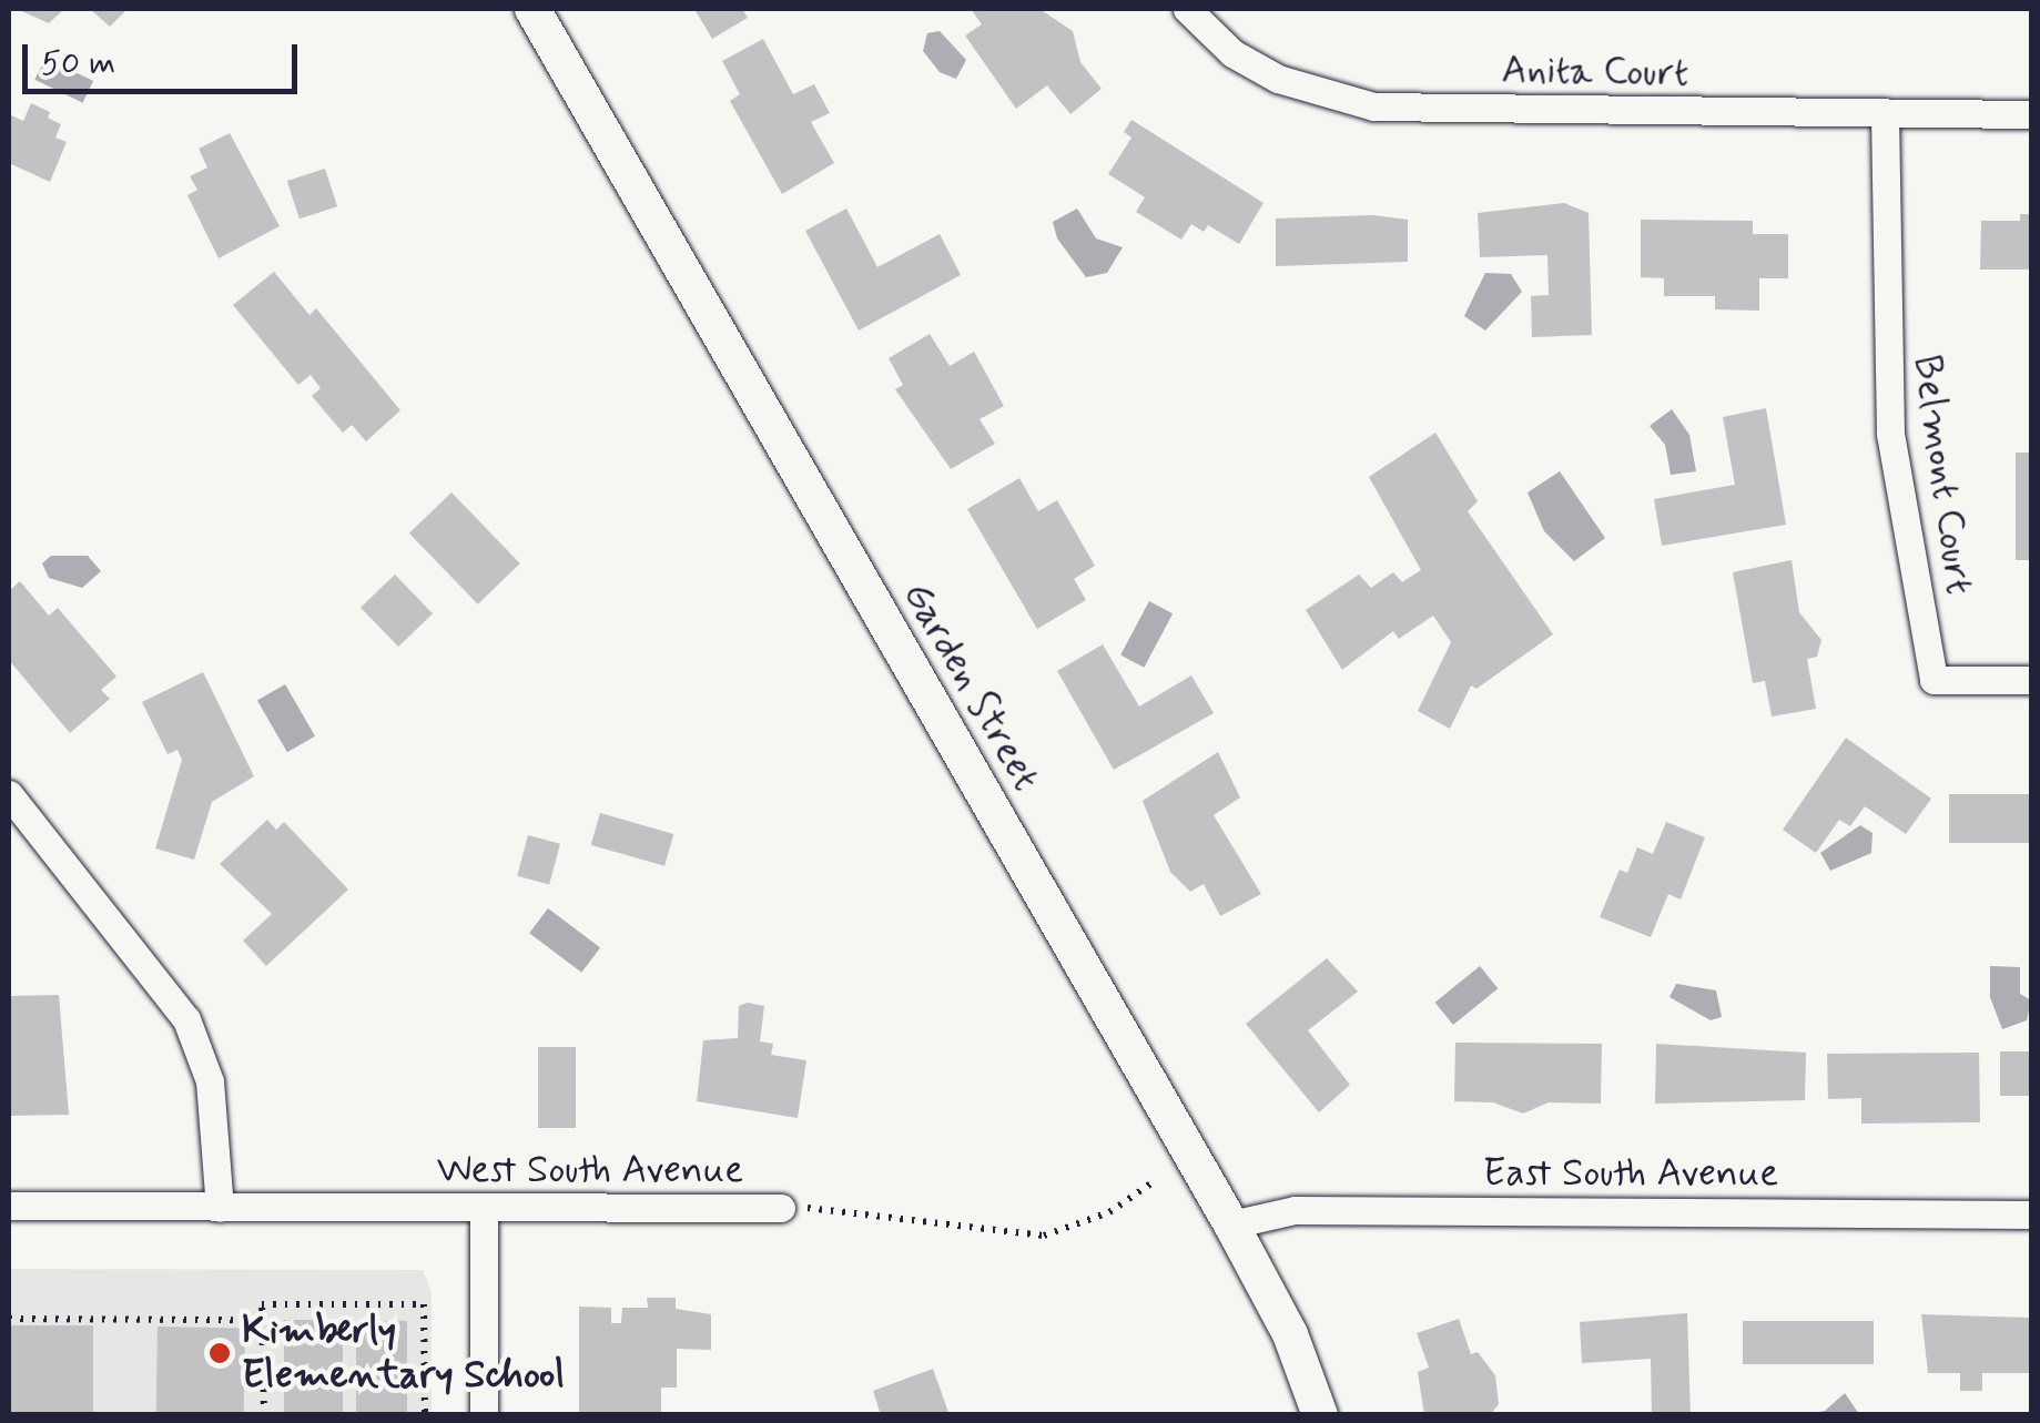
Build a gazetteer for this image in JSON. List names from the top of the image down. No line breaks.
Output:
{"streets":{"street":["Anita Court","Belmont Court","Garden Street","West South Avenue","East South Avenue"]},"crossings":[["Anita Court","Belmont Court"],["Garden Street","East South Avenue"]],"places":["Kimberly Elementary School"],"scale_bar":"50 m"}
